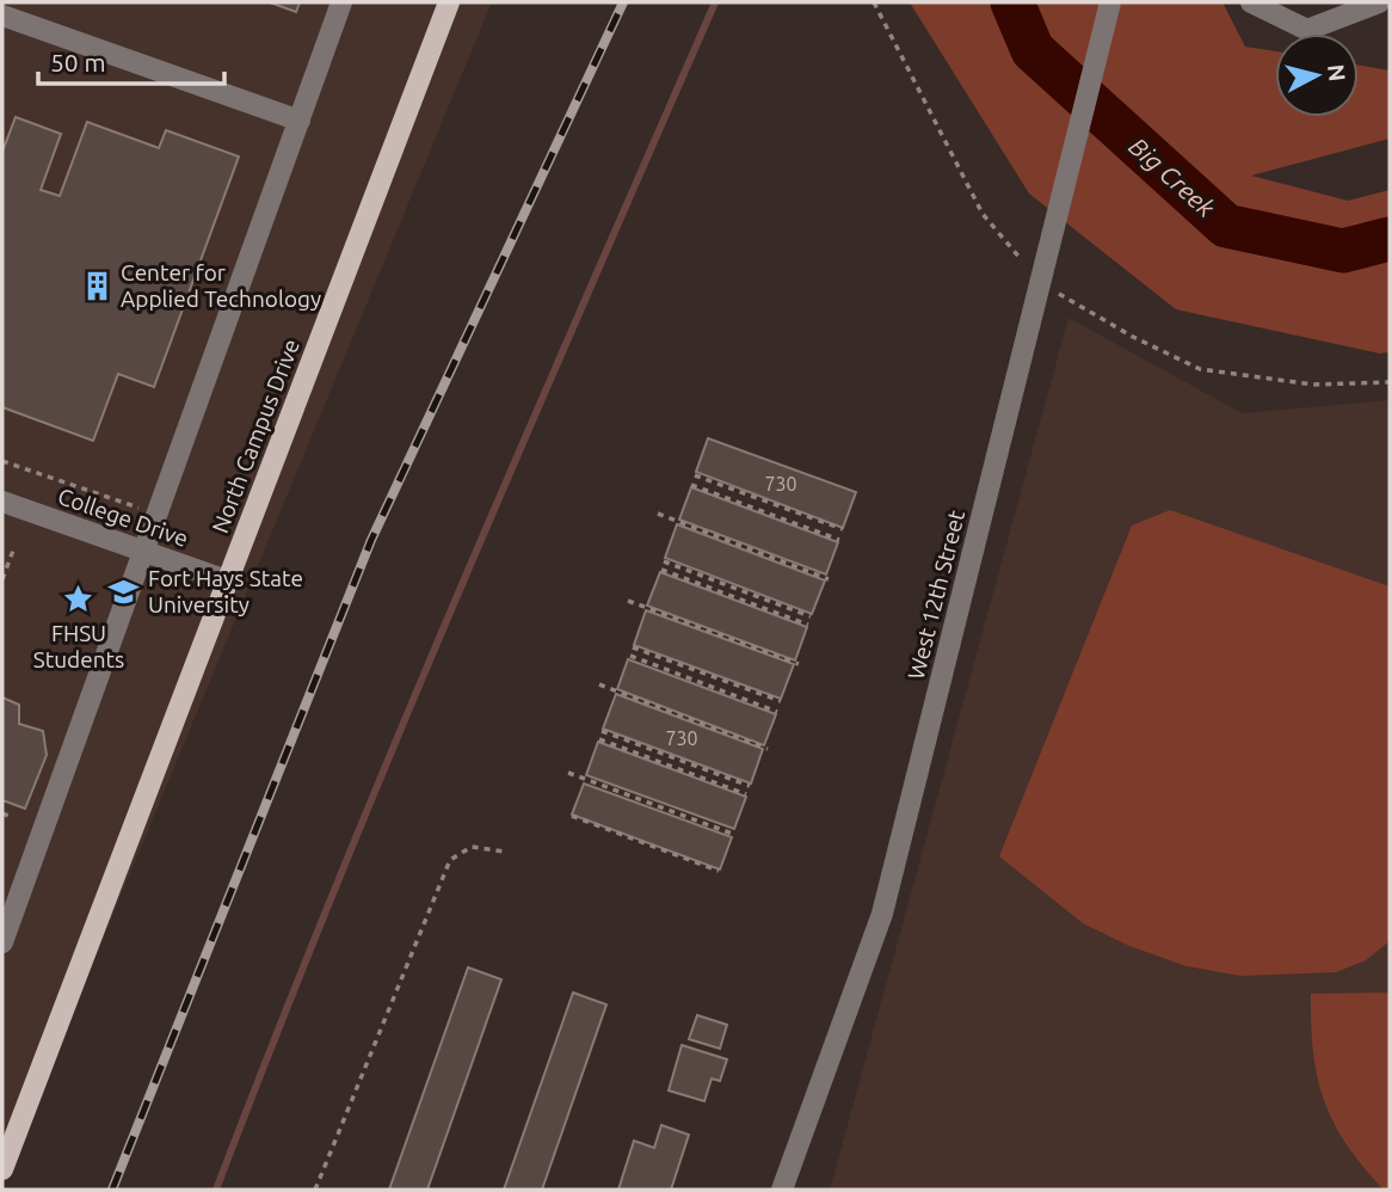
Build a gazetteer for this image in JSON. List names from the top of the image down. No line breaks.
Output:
{"streets":{"main road":["North Campus Drive"],"street":["College Drive","West 12th Street"]},"crossings":[["North Campus Drive","College Drive"]],"water":["Big Creek"],"places":{"building":["Center for Applied Technology"],"school or university":["Fort Hays State University"],"place":["FHSU Students"]},"house_numbers":["730","730"],"scale_bar":"50 m","north":"right"}
